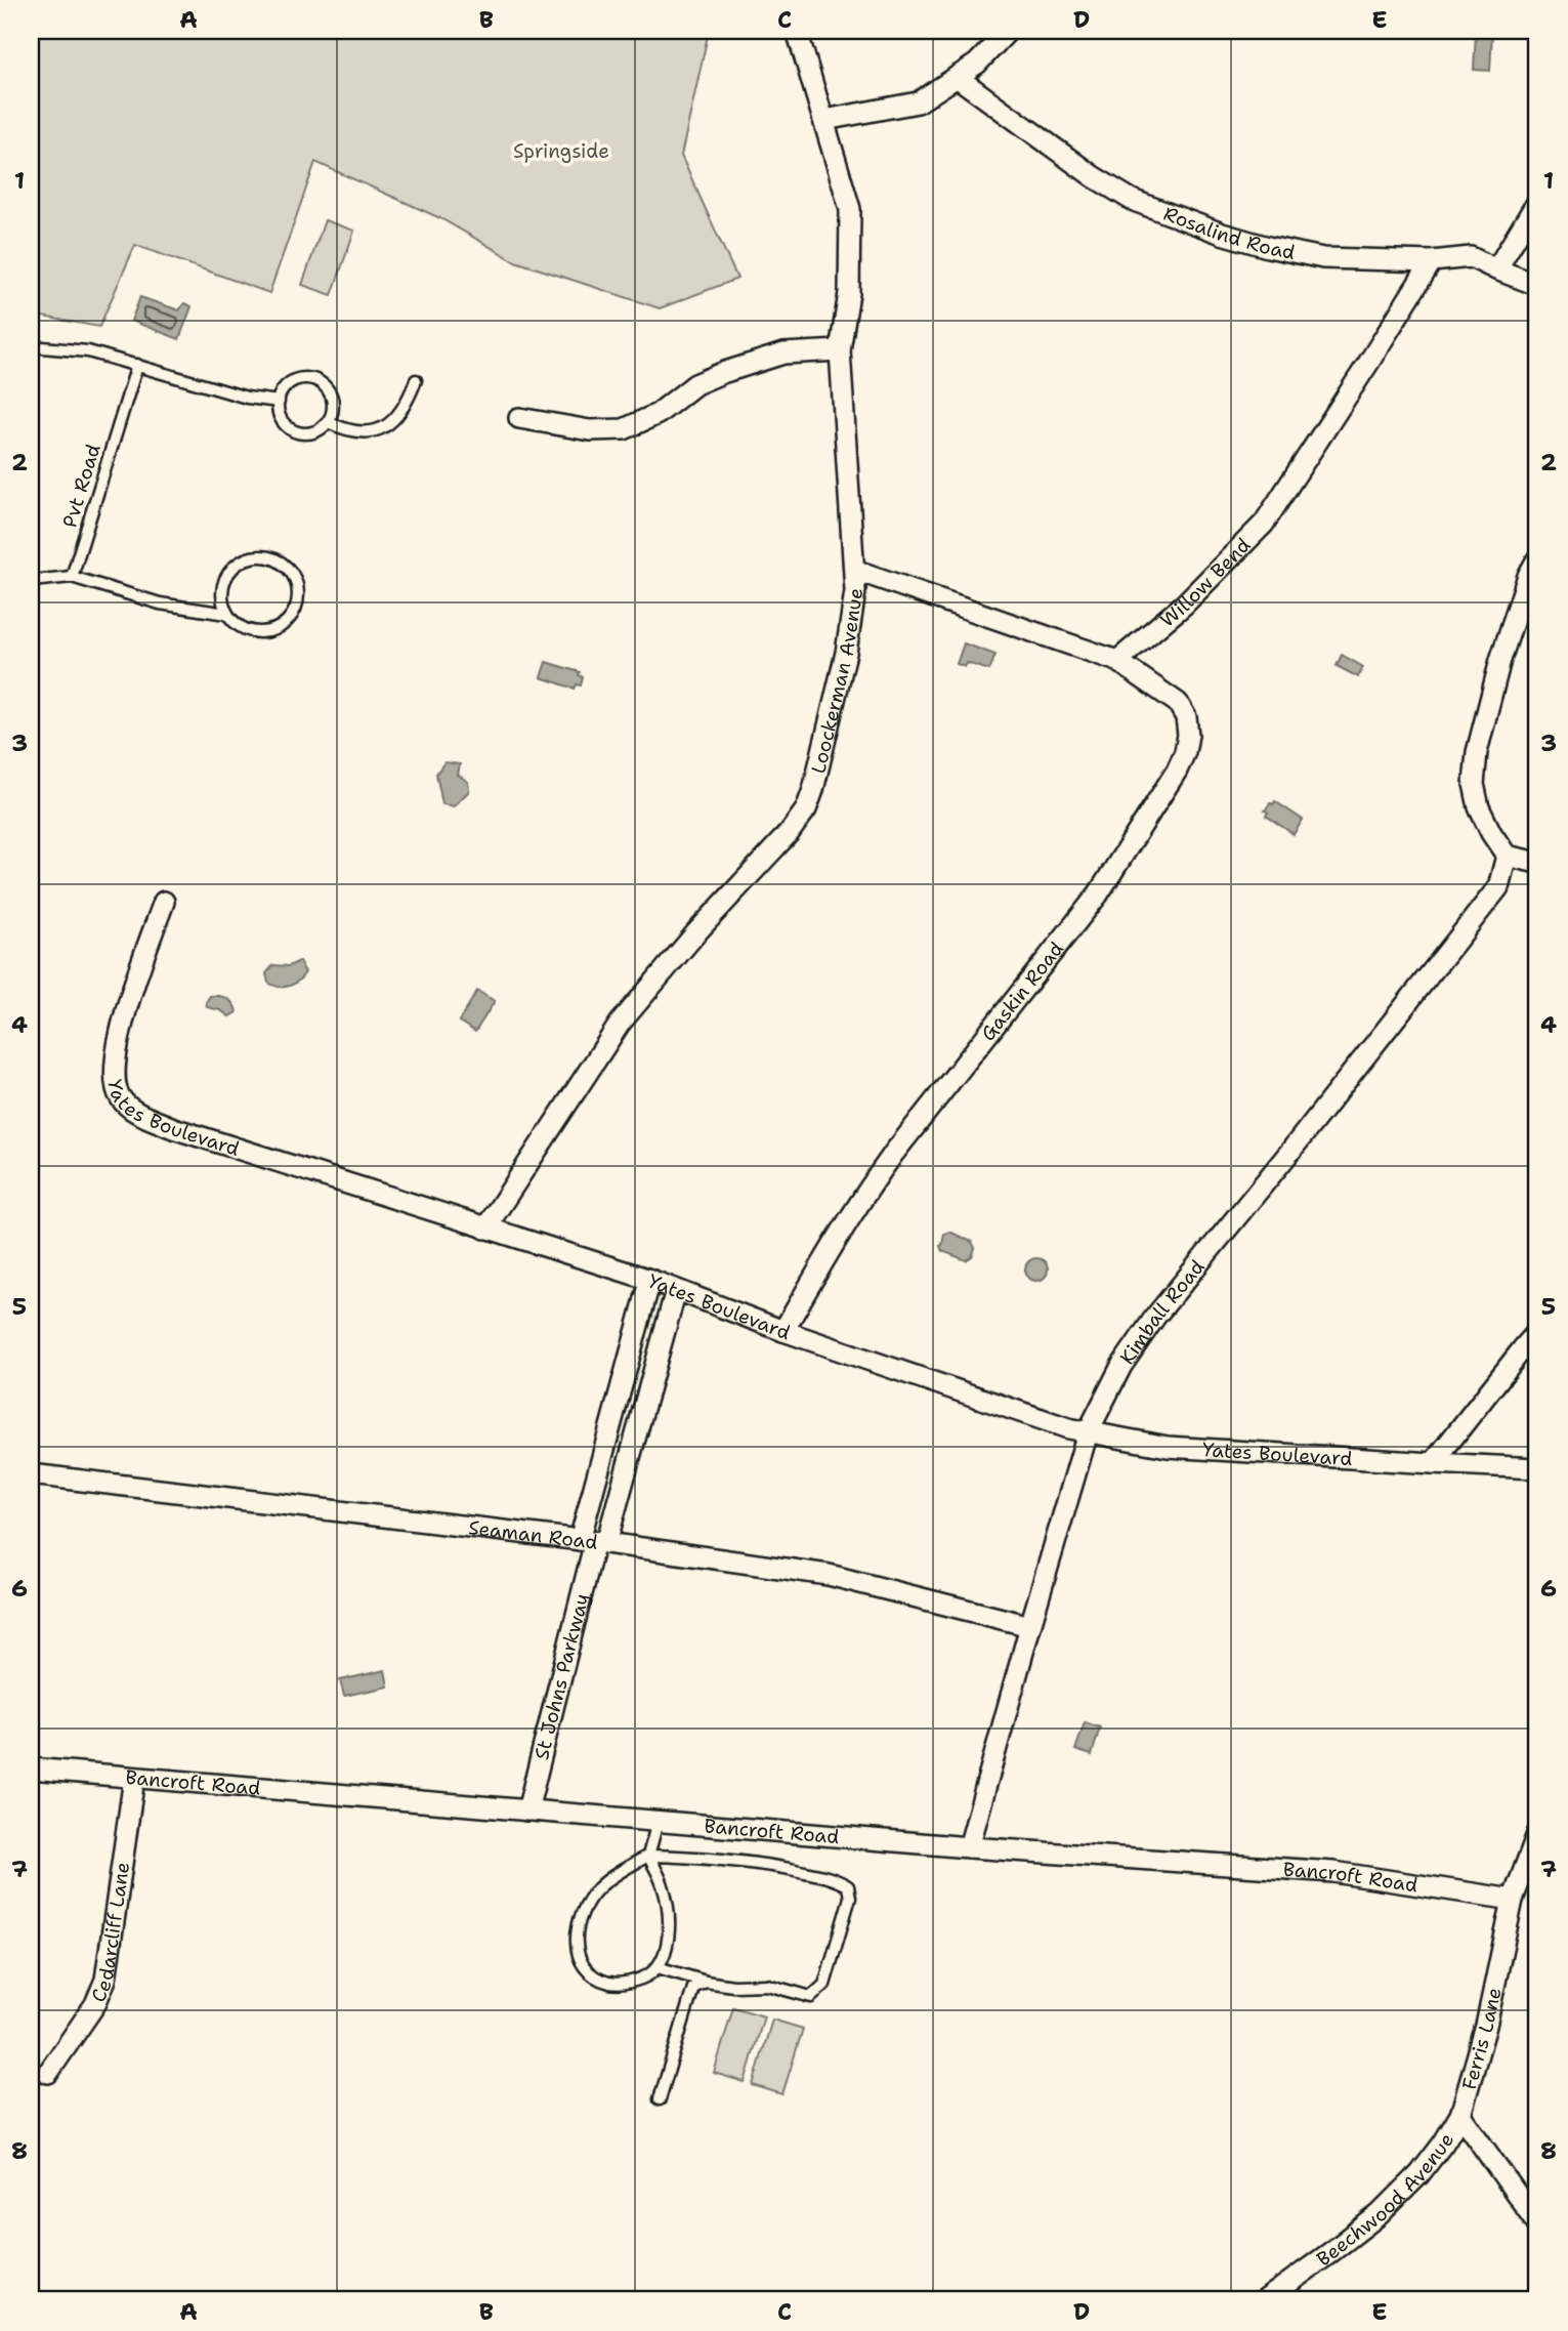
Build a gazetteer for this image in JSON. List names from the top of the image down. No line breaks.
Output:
{"streets":{"street":["Rosalind Road","Willow Bend","Loockerman Avenue","Gaskin Road","Yates Boulevard","Kimball Road","Seaman Road","St Johns Parkway","Bancroft Road","Cedarcliff Lane","Ferris Lane","Beechwood Avenue"],"lane":["Pvt Road"]},"crossings":[["Rosalind Road","Willow Bend"],["Willow Bend","Gaskin Road"],["Loockerman Avenue","Yates Boulevard"],["Gaskin Road","Yates Boulevard"],["Yates Boulevard","Kimball Road"],["Yates Boulevard","St Johns Parkway"],["Kimball Road","Seaman Road"],["Kimball Road","Bancroft Road"],["Seaman Road","St Johns Parkway"],["St Johns Parkway","Bancroft Road"],["Bancroft Road","Cedarcliff Lane"],["Bancroft Road","Ferris Lane"],["Ferris Lane","Beechwood Avenue"]],"parks":["Springside"],"grid":{"columns":["A","B","C","D","E"],"rows":["1","2","3","4","5","6","7","8"]}}
